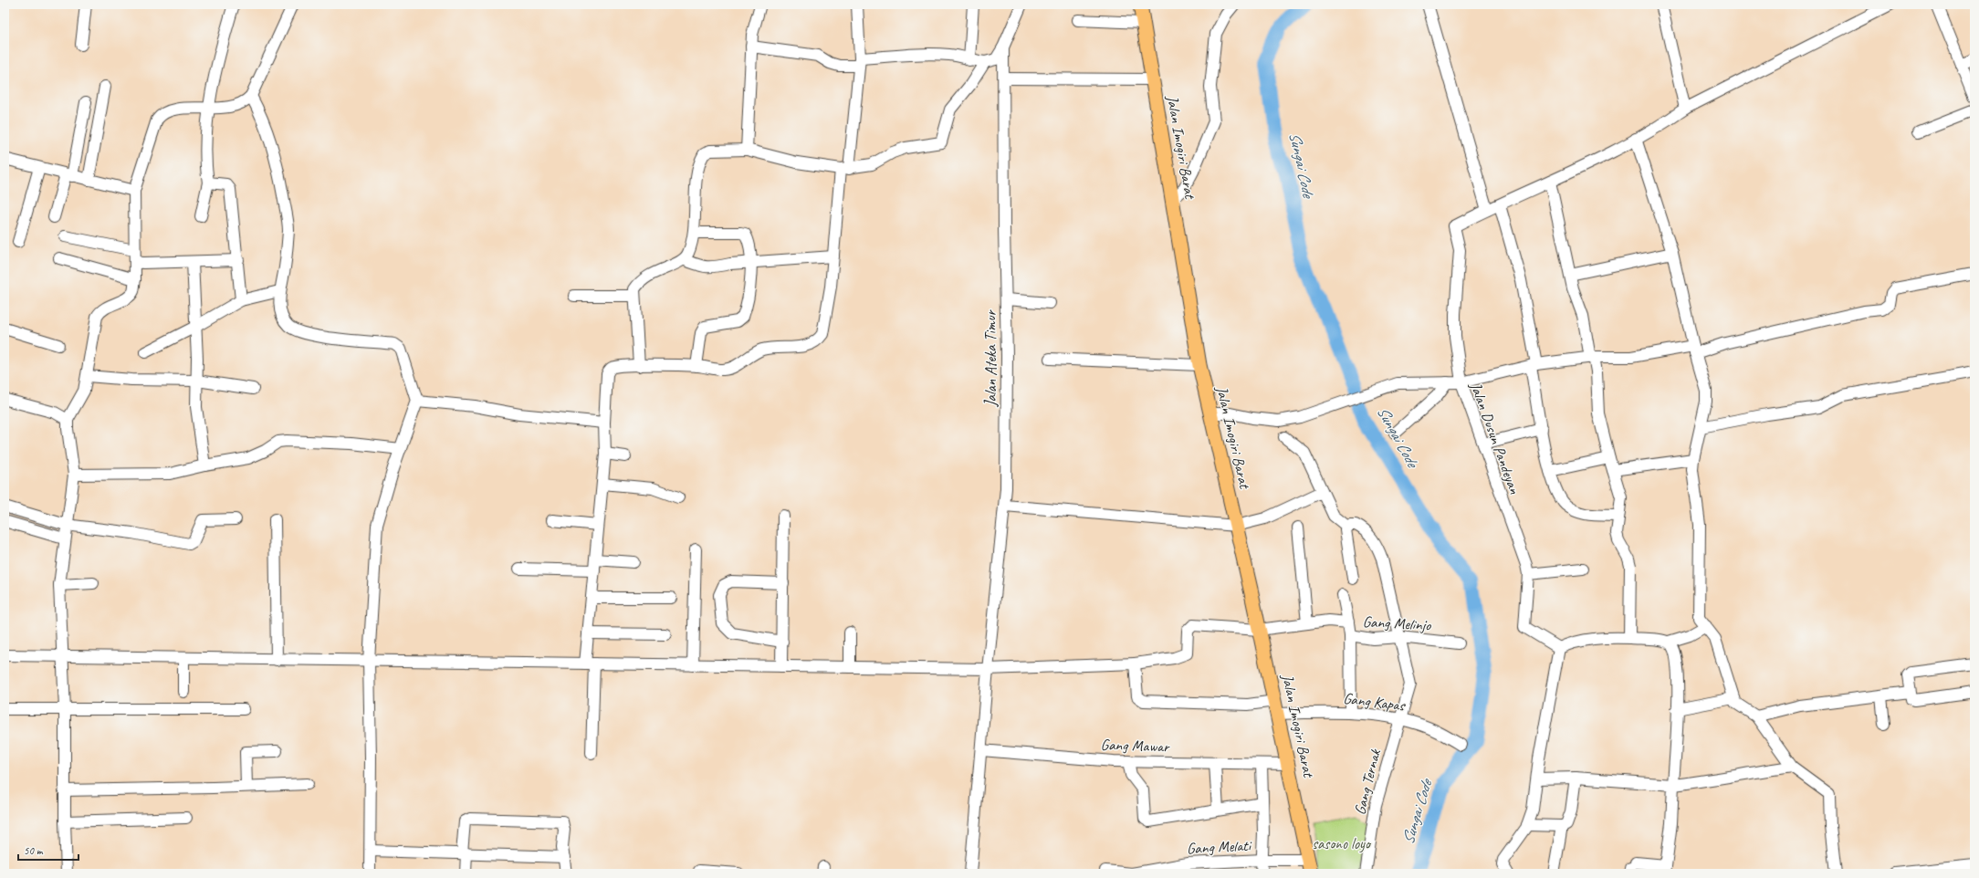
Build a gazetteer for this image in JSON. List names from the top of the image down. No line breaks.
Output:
{"streets":{"main road":["Jalan Imogiri Barat"],"street":["Jalan Ateka Timur","Jalan Dusun Pandeyan","Gang Melinjo","Gang Kapas","Gang Mawar","Gang Ternak","Gang Melati"]},"crossings":[["Jalan Imogiri Barat","Jalan Dusun Pandeyan"],["Jalan Imogiri Barat","Gang Melinjo"],["Jalan Imogiri Barat","Gang Kapas"],["Jalan Imogiri Barat","Gang Mawar"],["Jalan Imogiri Barat","Gang Melati"],["Jalan Ateka Timur","Gang Mawar"],["Gang Melinjo","Gang Kapas"],["Gang Melinjo","Gang Ternak"],["Gang Kapas","Gang Ternak"]],"water":["Sungai Code"],"parks":["sasono loyo"],"scale_bar":"50 m"}
